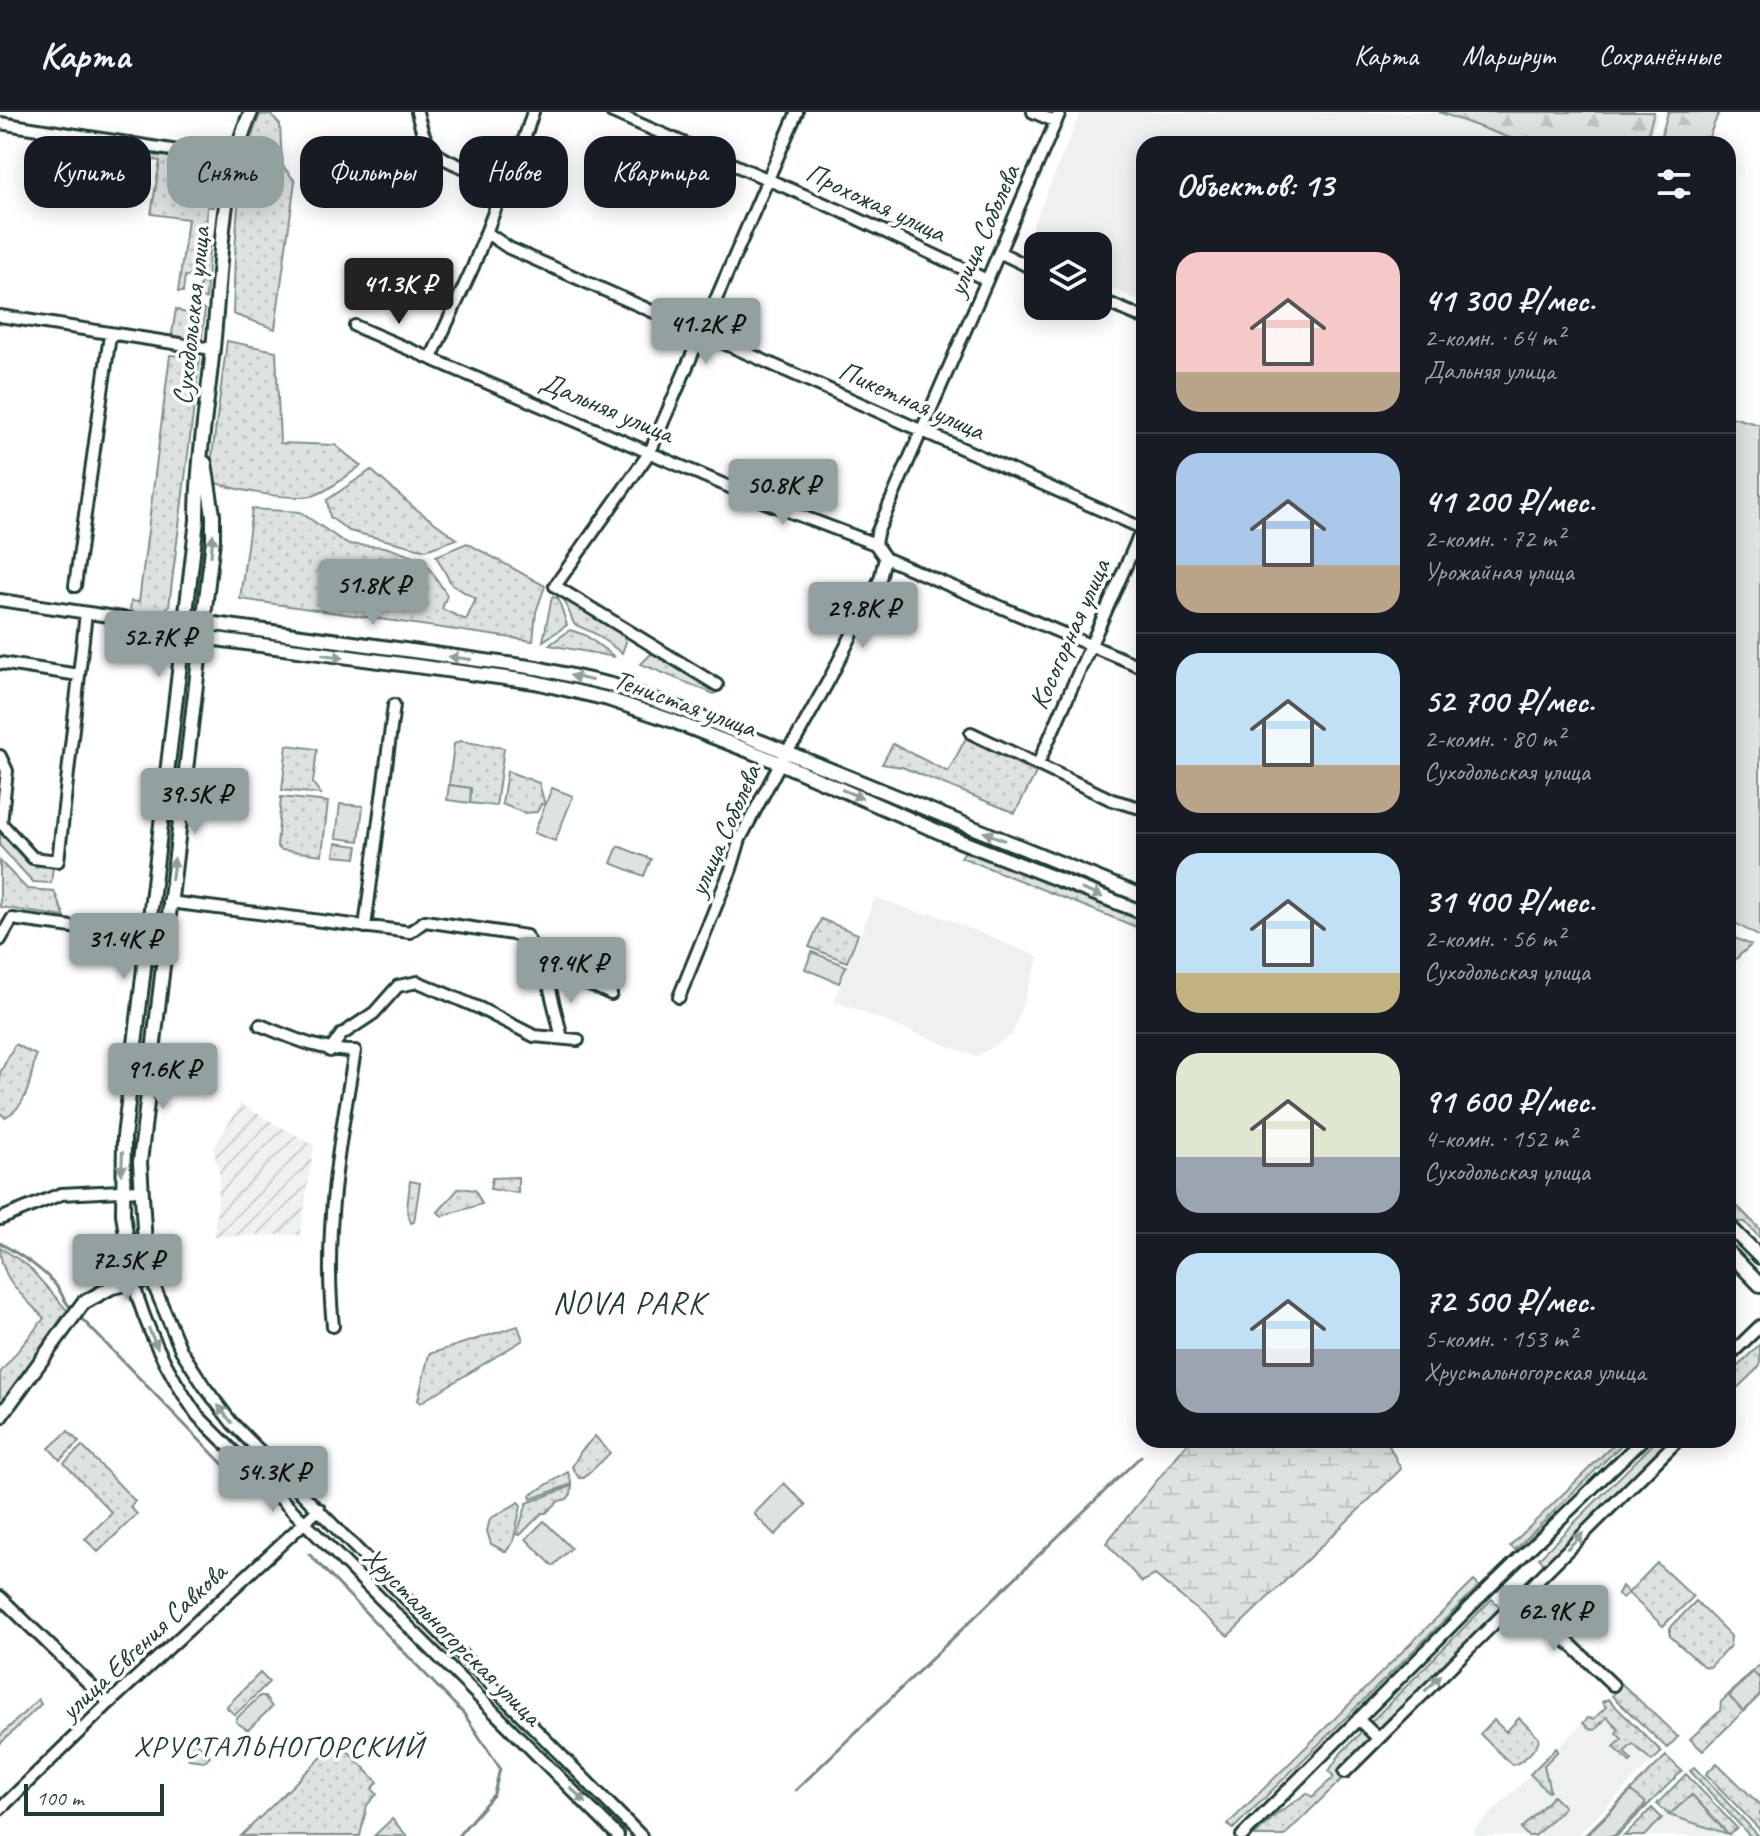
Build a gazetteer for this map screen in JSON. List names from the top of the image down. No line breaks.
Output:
{"streets":{"main road":["Суходольская улица","Тенистая улица","Хрустальногорская улица"],"street":["Прохожая улица","улица Соболева","Пикетная улица","Дальняя улица","Косогорная улица","улица Евгения Савкова"]},"crossings":[["Прохожая улица","улица Соболева"],["улица Соболева","Пикетная улица"],["улица Соболева","Дальняя улица"],["улица Соболева","Тенистая улица"],["Суходольская улица","Тенистая улица"],["Суходольская улица","Хрустальногорская улица"],["Дальняя улица","Тенистая улица"],["Хрустальногорская улица","улица Евгения Савкова"]],"districts":["NOVA PARK","ХРУСТАЛЬНОГОРСКИЙ"],"scale_bar":"100 m","page":{"header":"Карта","nav":["Карта","Маршрут","Сохранённые"],"chip":["Купить","Снять","Фильтры","Новое","Квартира"],"heading":"Объектов: 13","list":[{"name":"41 300 ₽/мес.","note":"2-комн. · 64 m² · Дальняя улица"},{"name":"41 200 ₽/мес.","note":"2-комн. · 72 m² · Урожайная улица"},{"name":"52 700 ₽/мес.","note":"2-комн. · 80 m² · Суходольская улица"},{"name":"31 400 ₽/мес.","note":"2-комн. · 56 m² · Суходольская улица"},{"name":"91 600 ₽/мес.","note":"4-комн. · 152 m² · Суходольская улица"},{"name":"72 500 ₽/мес.","note":"5-комн. · 153 m² · Хрустальногорская улица"}],"price":["41.3K ₽","41.2K ₽","50.8K ₽","51.8K ₽","29.8K ₽","52.7K ₽","39.5K ₽","31.4K ₽","99.4K ₽","91.6K ₽","72.5K ₽","54.3K ₽","62.9K ₽"],"scale":"100 m"}}
